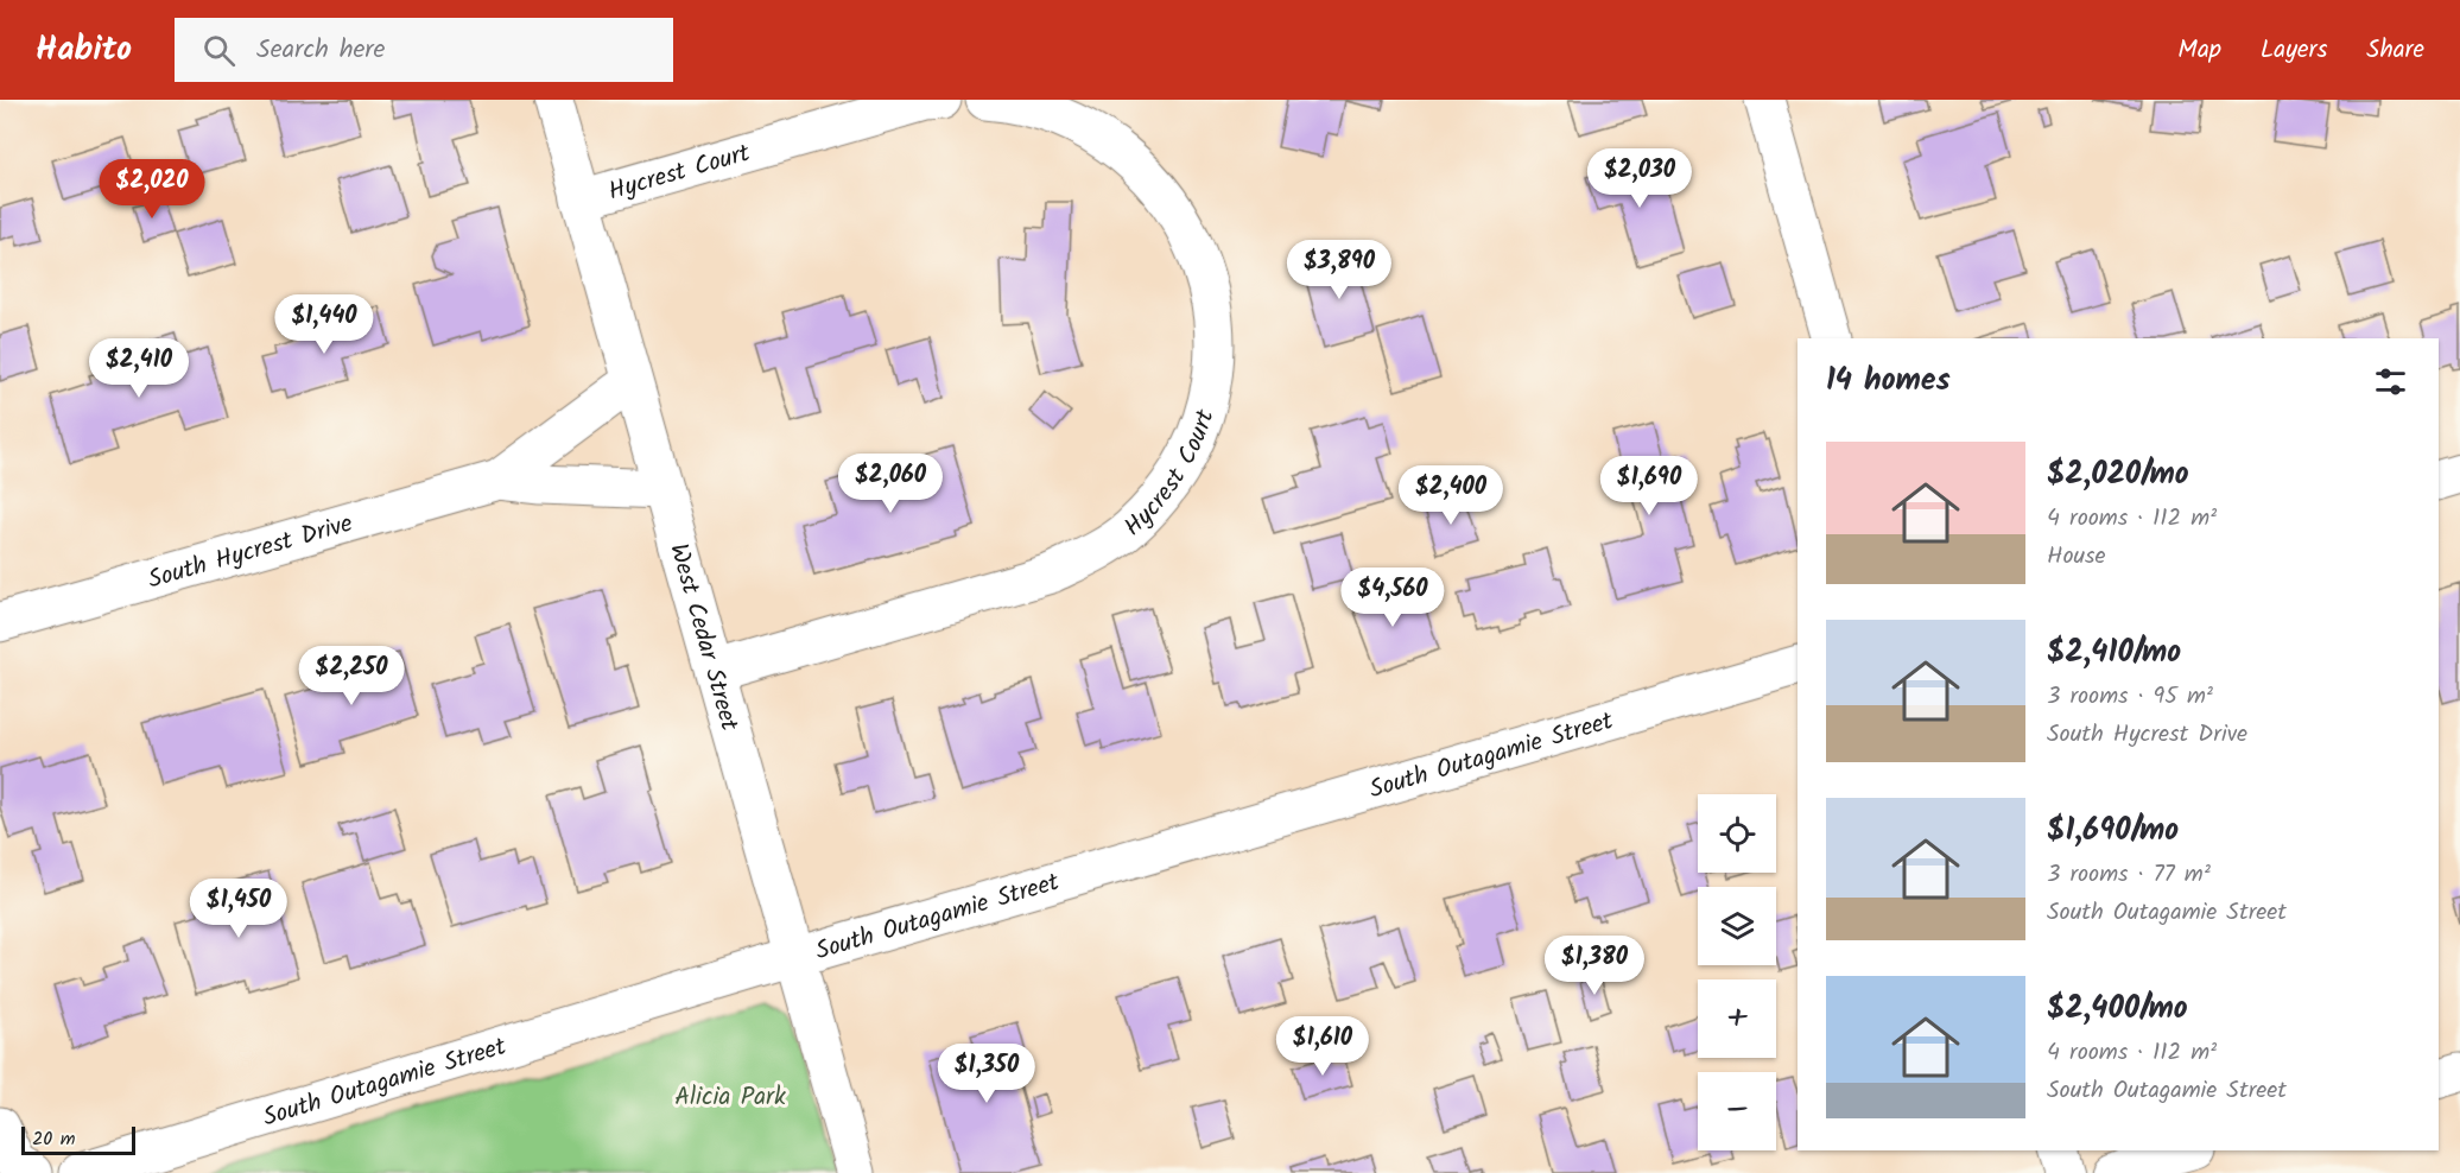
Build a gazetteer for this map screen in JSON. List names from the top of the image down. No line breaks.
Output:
{"streets":{"street":["Hycrest Court","South Hycrest Drive","West Cedar Street","South Outagamie Street"]},"crossings":[["Hycrest Court","West Cedar Street"],["South Hycrest Drive","West Cedar Street"],["West Cedar Street","South Outagamie Street"]],"parks":["Alicia Park"],"scale_bar":"20 m","page":{"header":"Habito","search":"Search here","nav":["Map","Layers","Share"],"price":["$2,030","$2,020","$3,890","$1,440","$2,410","$2,060","$1,690","$2,400","$4,560","$2,250","$1,450","$1,380","$1,610","$1,350"],"heading":"14 homes","list":[{"name":"$2,020/mo","note":"4 rooms · 112 m² · House"},{"name":"$2,410/mo","note":"3 rooms · 95 m² · South Hycrest Drive"},{"name":"$1,690/mo","note":"3 rooms · 77 m² · South Outagamie Street"},{"name":"$2,400/mo","note":"4 rooms · 112 m² · South Outagamie Street"}],"map_buttons":["+","−"],"scale":"20 m"}}
